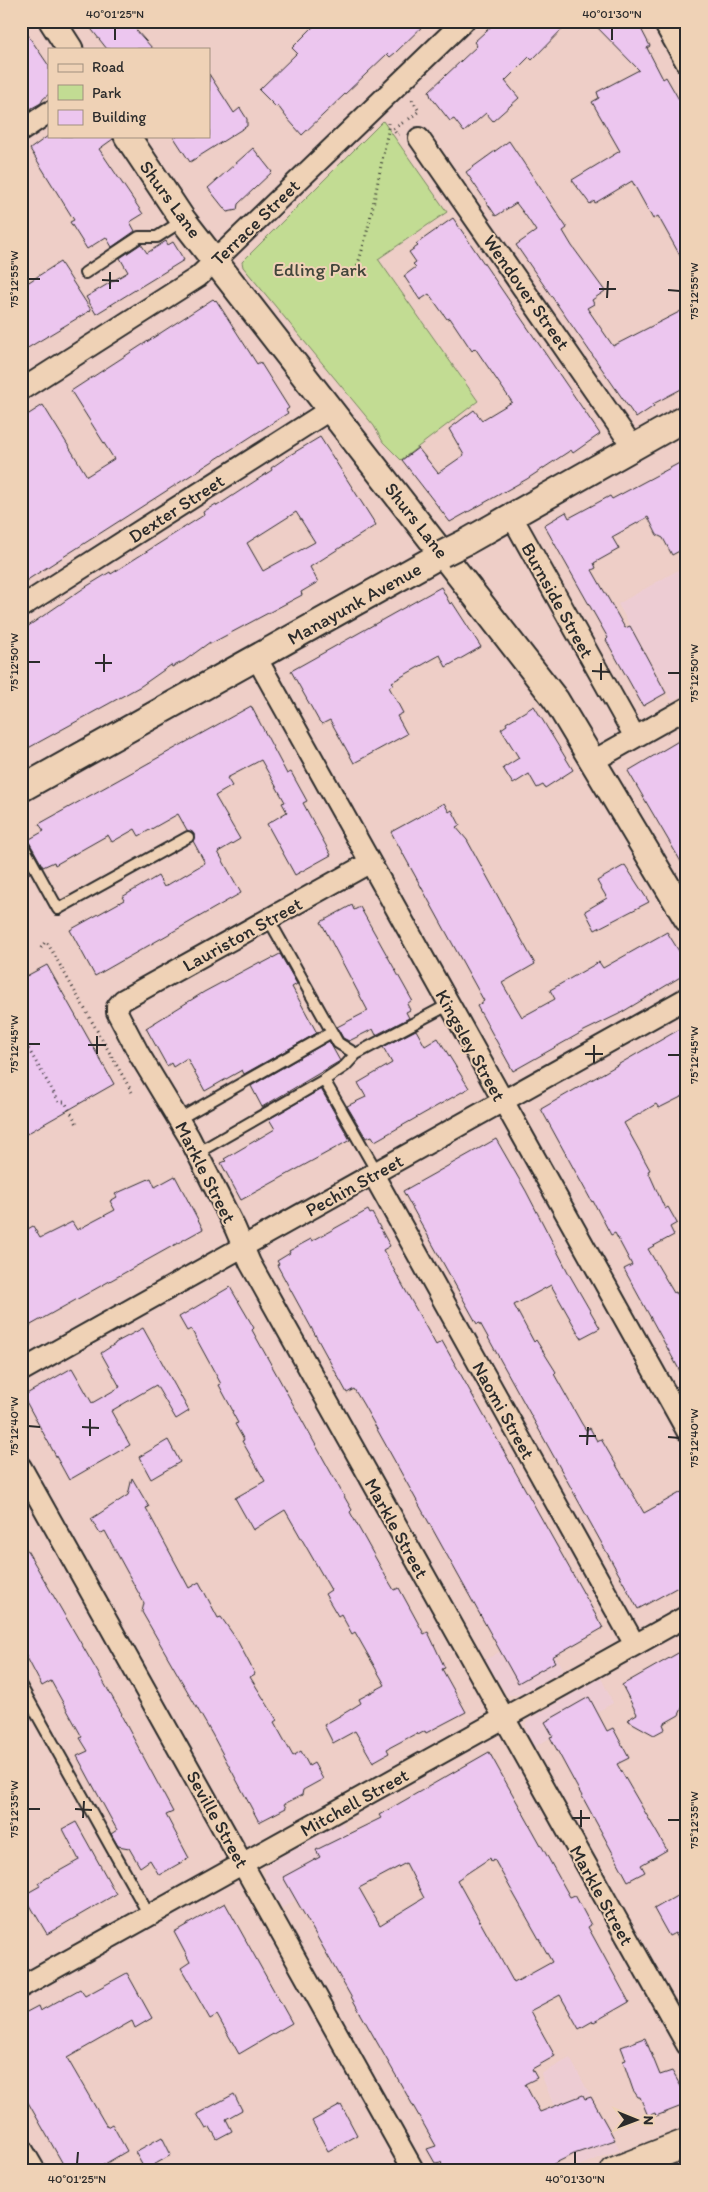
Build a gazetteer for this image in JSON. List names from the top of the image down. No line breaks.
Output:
{"streets":{"street":["Shurs Lane","Terrace Street","Wendover Street","Dexter Street","Burnside Street","Manayunk Avenue","Lauriston Street","Kingsley Street","Markle Street","Pechin Street","Naomi Street","Mitchell Street","Seville Street"]},"crossings":[["Shurs Lane","Terrace Street"],["Shurs Lane","Dexter Street"],["Wendover Street","Manayunk Avenue"],["Burnside Street","Manayunk Avenue"],["Manayunk Avenue","Kingsley Street"],["Lauriston Street","Kingsley Street"],["Lauriston Street","Markle Street"],["Kingsley Street","Pechin Street"],["Markle Street","Pechin Street"],["Markle Street","Mitchell Street"],["Pechin Street","Naomi Street"],["Naomi Street","Mitchell Street"],["Mitchell Street","Seville Street"]],"parks":["Edling Park"],"legend":["Road","Park","Building"],"north":"right","coordinates":["40°01'25\"N","40°01'30\"N","75°12'55\"W","75°12'50\"W","75°12'45\"W","75°12'40\"W","75°12'35\"W"]}
